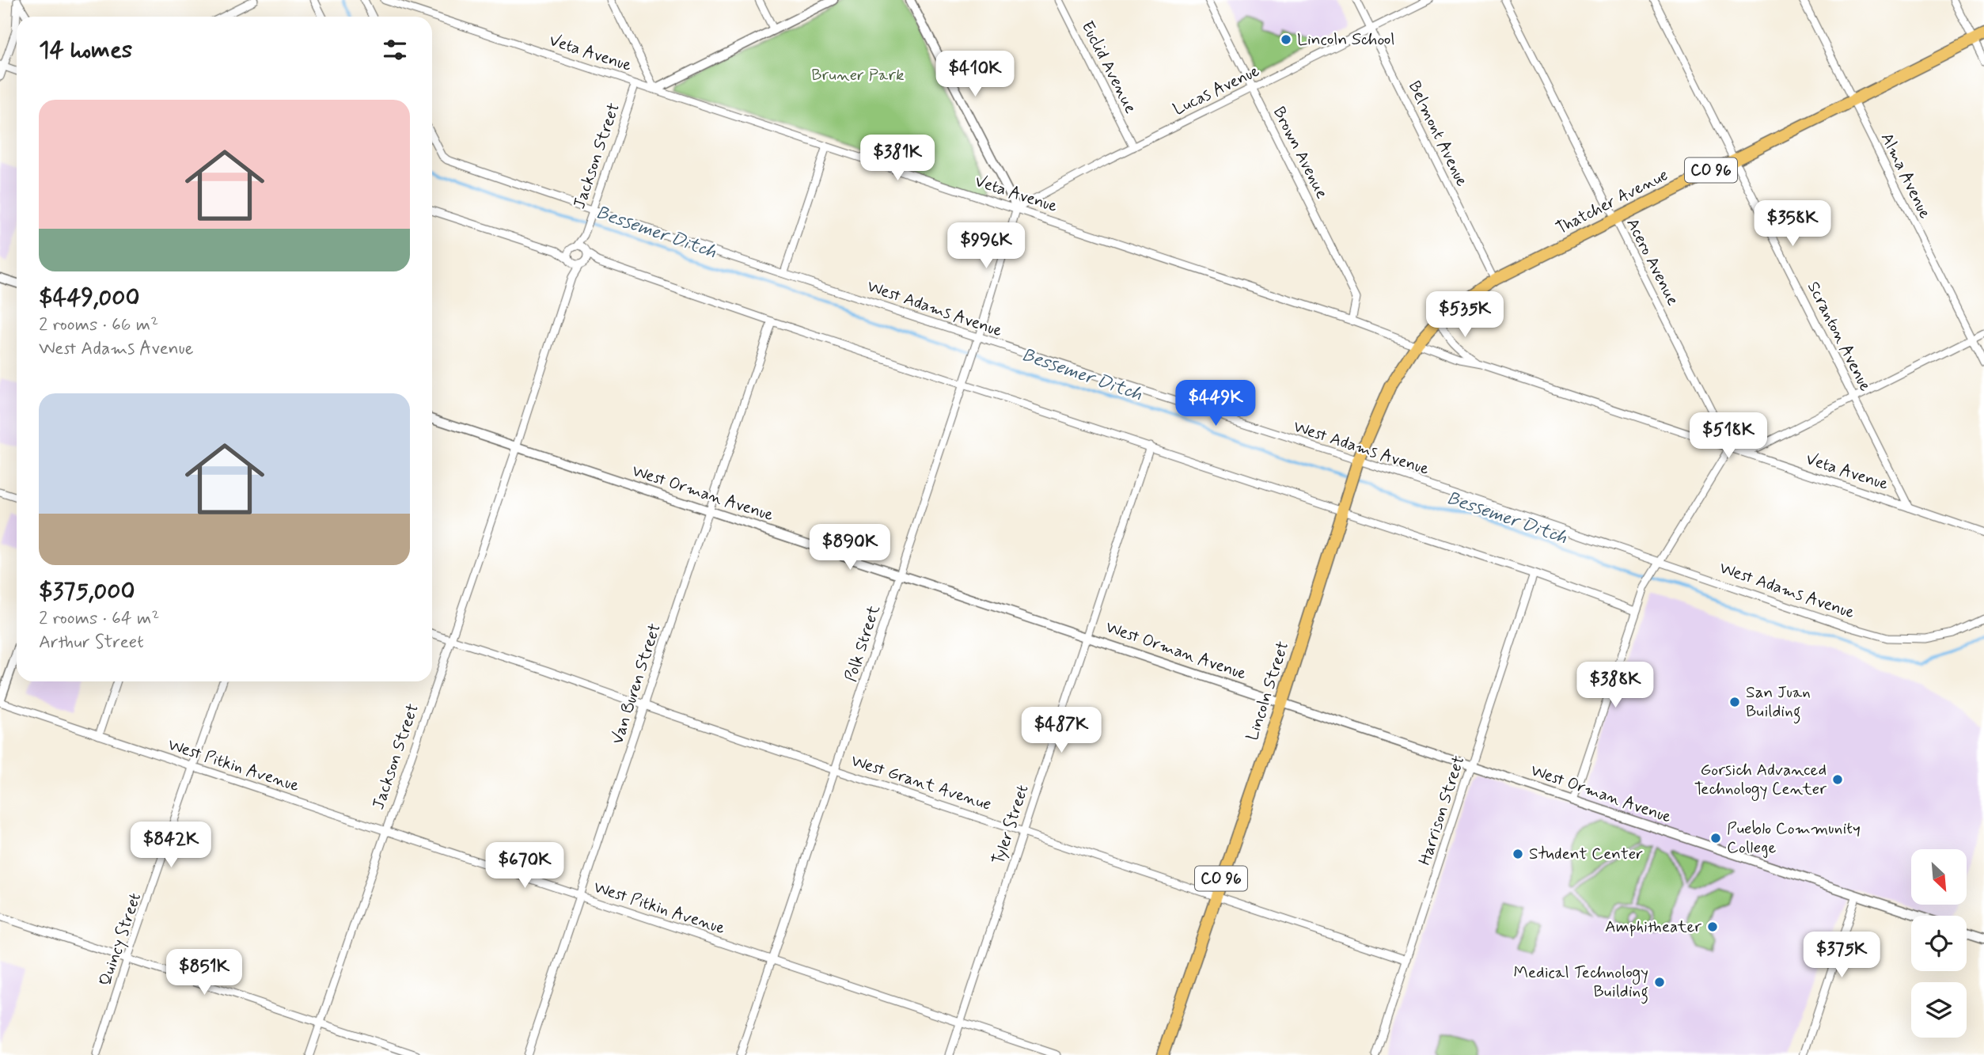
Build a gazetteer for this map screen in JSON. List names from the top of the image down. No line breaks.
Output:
{"streets":{"main road":["CO 96","Thatcher Avenue","Lincoln Street"],"street":["Veta Avenue","Euclid Avenue","Lucas Avenue","Belmont Avenue","Brown Avenue","Jackson Street","Alma Avenue","Acero Avenue","West Adams Avenue","Scranton Avenue","West Orman Avenue","Polk Street","Van Buren Street","West Pitkin Avenue","West Grant Avenue","Harrison Street","Tyler Street","Quincy Street"]},"crossings":[["Veta Avenue","Lucas Avenue"],["Veta Avenue","Brown Avenue"],["Veta Avenue","Jackson Street"],["Veta Avenue","Thatcher Avenue"],["Veta Avenue","Acero Avenue"],["Veta Avenue","Scranton Avenue"],["Veta Avenue","Polk Street"],["Veta Avenue","Lincoln Street"],["Euclid Avenue","Lucas Avenue"],["Lucas Avenue","Belmont Avenue"],["Lucas Avenue","Brown Avenue"],["Lucas Avenue","Polk Street"],["Belmont Avenue","Thatcher Avenue"],["Jackson Street","West Adams Avenue"],["Jackson Street","West Orman Avenue"],["Jackson Street","West Pitkin Avenue"],["Jackson Street","West Grant Avenue"],["Alma Avenue","Thatcher Avenue"],["Thatcher Avenue","Acero Avenue"],["Thatcher Avenue","Scranton Avenue"],["Thatcher Avenue","Lincoln Street"],["West Adams Avenue","Polk Street"],["West Adams Avenue","Lincoln Street"],["West Orman Avenue","Polk Street"],["West Orman Avenue","Van Buren Street"],["West Orman Avenue","Lincoln Street"],["West Orman Avenue","Harrison Street"],["West Orman Avenue","Tyler Street"],["Polk Street","West Pitkin Avenue"],["Polk Street","West Grant Avenue"],["Van Buren Street","West Pitkin Avenue"],["Van Buren Street","West Grant Avenue"],["Lincoln Street","West Grant Avenue"],["West Pitkin Avenue","Tyler Street"],["West Pitkin Avenue","Quincy Street"],["West Grant Avenue","Harrison Street"],["West Grant Avenue","Tyler Street"]],"water":["Bessemer Ditch"],"parks":["Bruner Park"],"places":["Lincoln School","San Juan Building","Gorsich Advanced Technology Center","Pueblo Community College","Student Center","Amphitheater","Medical Technology Building"],"north":"bottom right","page":{"heading":"14 homes","price":["$410K","$381K","$358K","$996K","$535K","$449K","$518K","$890K","$388K","$487K","$842K","$670K","$375K","$851K"],"list":[{"name":"$449,000","note":"2 rooms · 66 m² · West Adams Avenue"},{"name":"$375,000","note":"2 rooms · 64 m² · Arthur Street"}]}}
